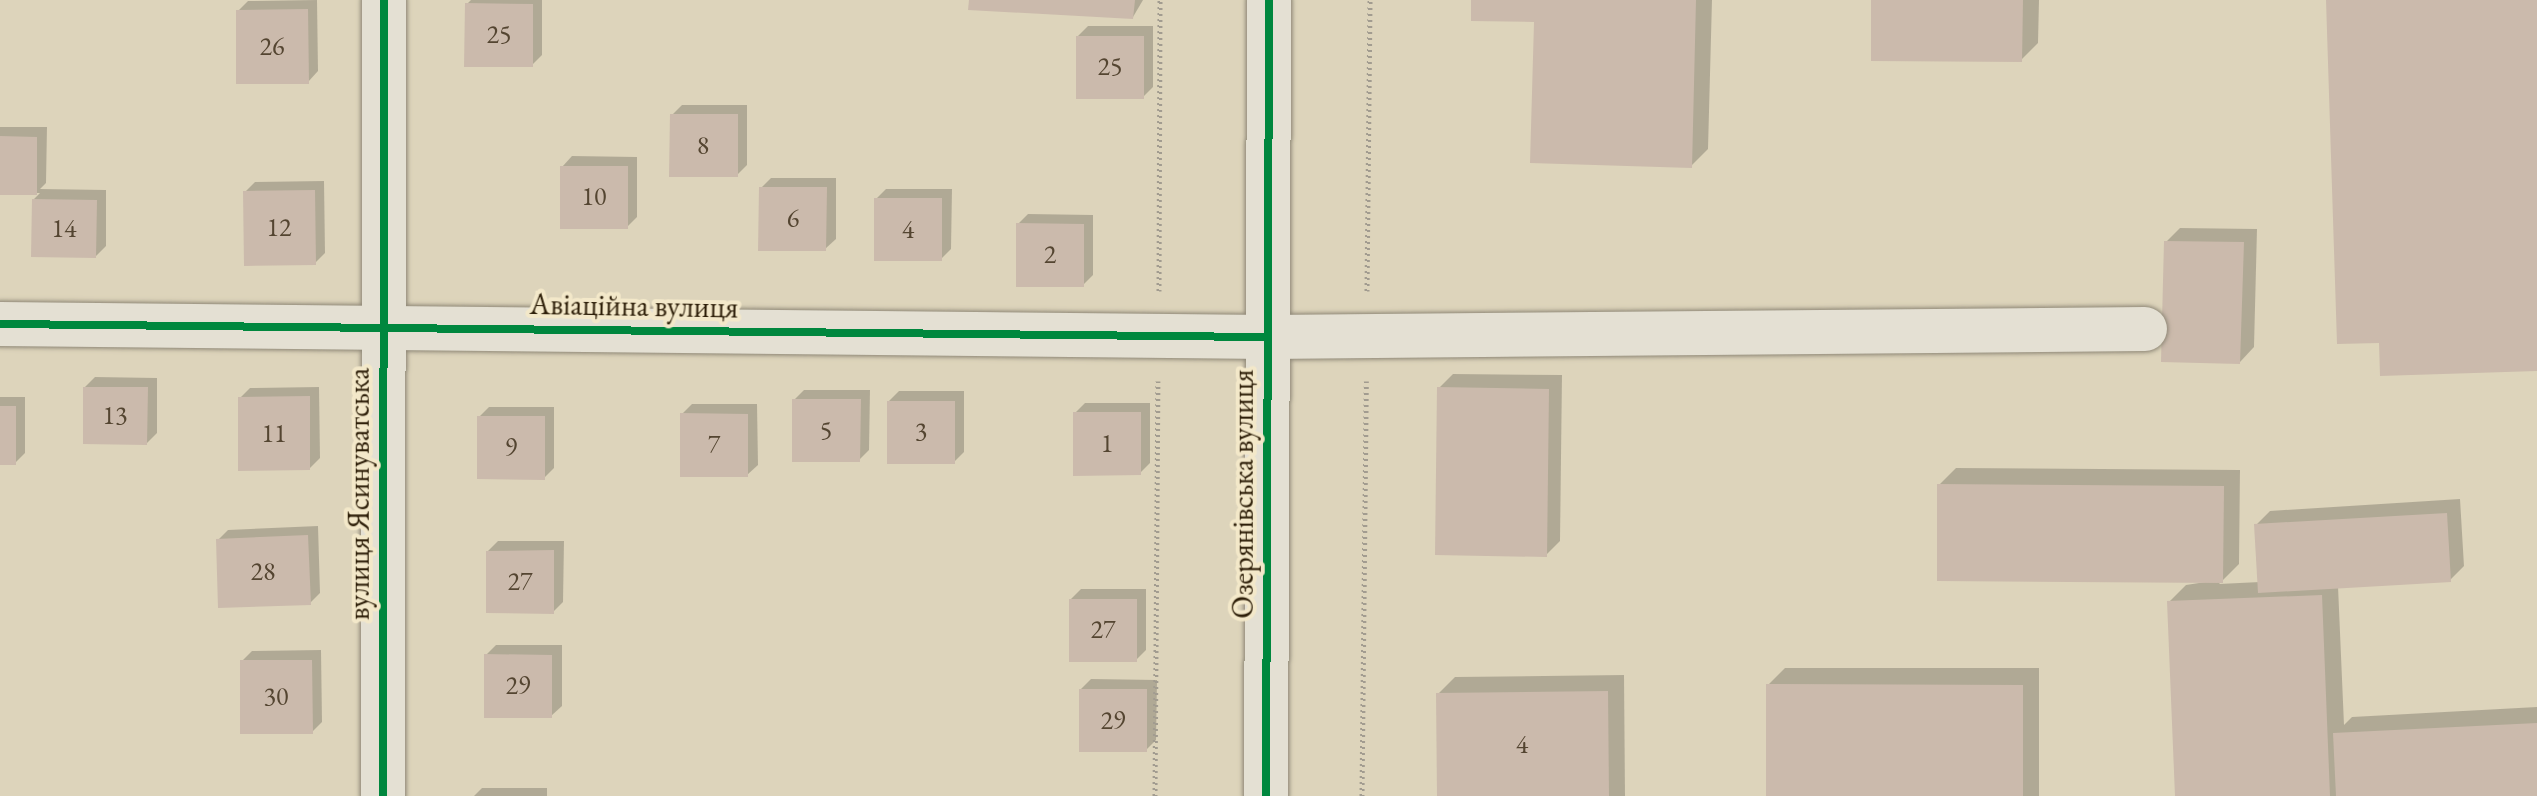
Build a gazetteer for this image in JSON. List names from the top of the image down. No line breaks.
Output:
{"streets":{"street":["Авіаційна вулиця","вулиця Ясинуватська","Озерянівська вулиця"]},"crossings":[["Авіаційна вулиця","вулиця Ясинуватська"],["Авіаційна вулиця","Озерянівська вулиця"]],"house_numbers":["25","26","25","8","10","6","12","14","4","2","13","5","3","11","1","7","9","28","27","27","29","30","29","4"]}
